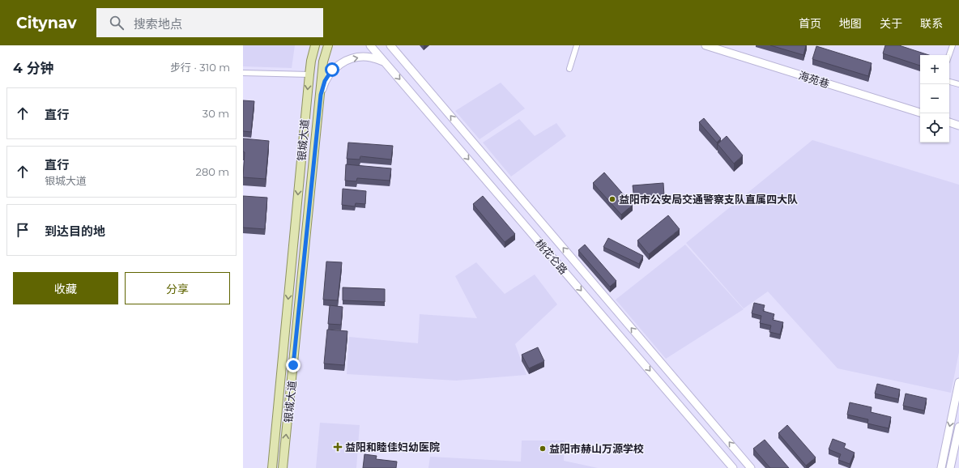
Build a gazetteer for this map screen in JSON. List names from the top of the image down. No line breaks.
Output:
{"streets":{"main road":["海苑巷","银城大道","桃花仑路"]},"places":{"other":["益阳市公安局交通警察支队直属四大队","益阳市赫山万源学校"],"health":["益阳和睦佳妇幼医院"]},"page":{"header":"Citynav","search":"搜索地点","nav":["首页","地图","关于","联系"],"heading":["4 分钟","步行 · 310 m"],"map_buttons":["+","−"],"list":[["直行","30 m"],["直行","银城大道","280 m"],"到达目的地"],"buttons":["收藏","分享"]}}
